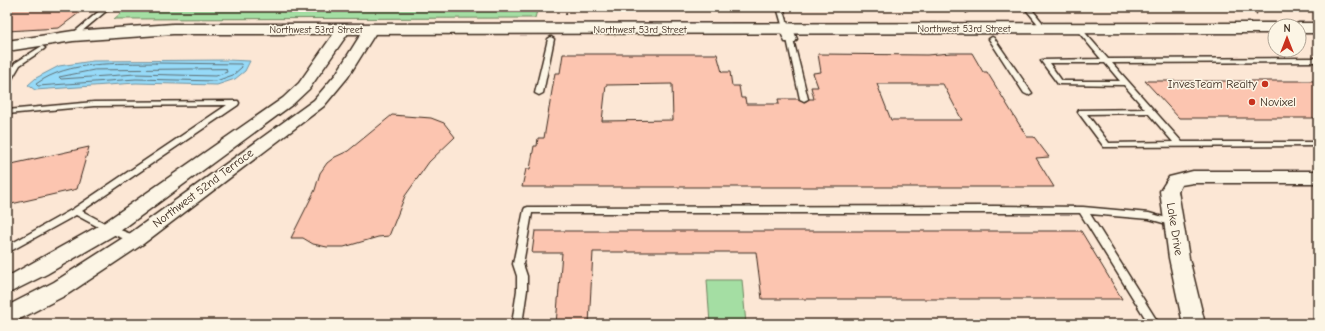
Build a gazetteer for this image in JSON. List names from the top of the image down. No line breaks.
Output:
{"streets":{"street":["Northwest 53rd Street","Northwest 52nd Terrace","Lake Drive"]},"crossings":[["Northwest 53rd Street","Northwest 52nd Terrace"]],"places":["InvesTeam Realty","Novixel"],"north":"top"}
